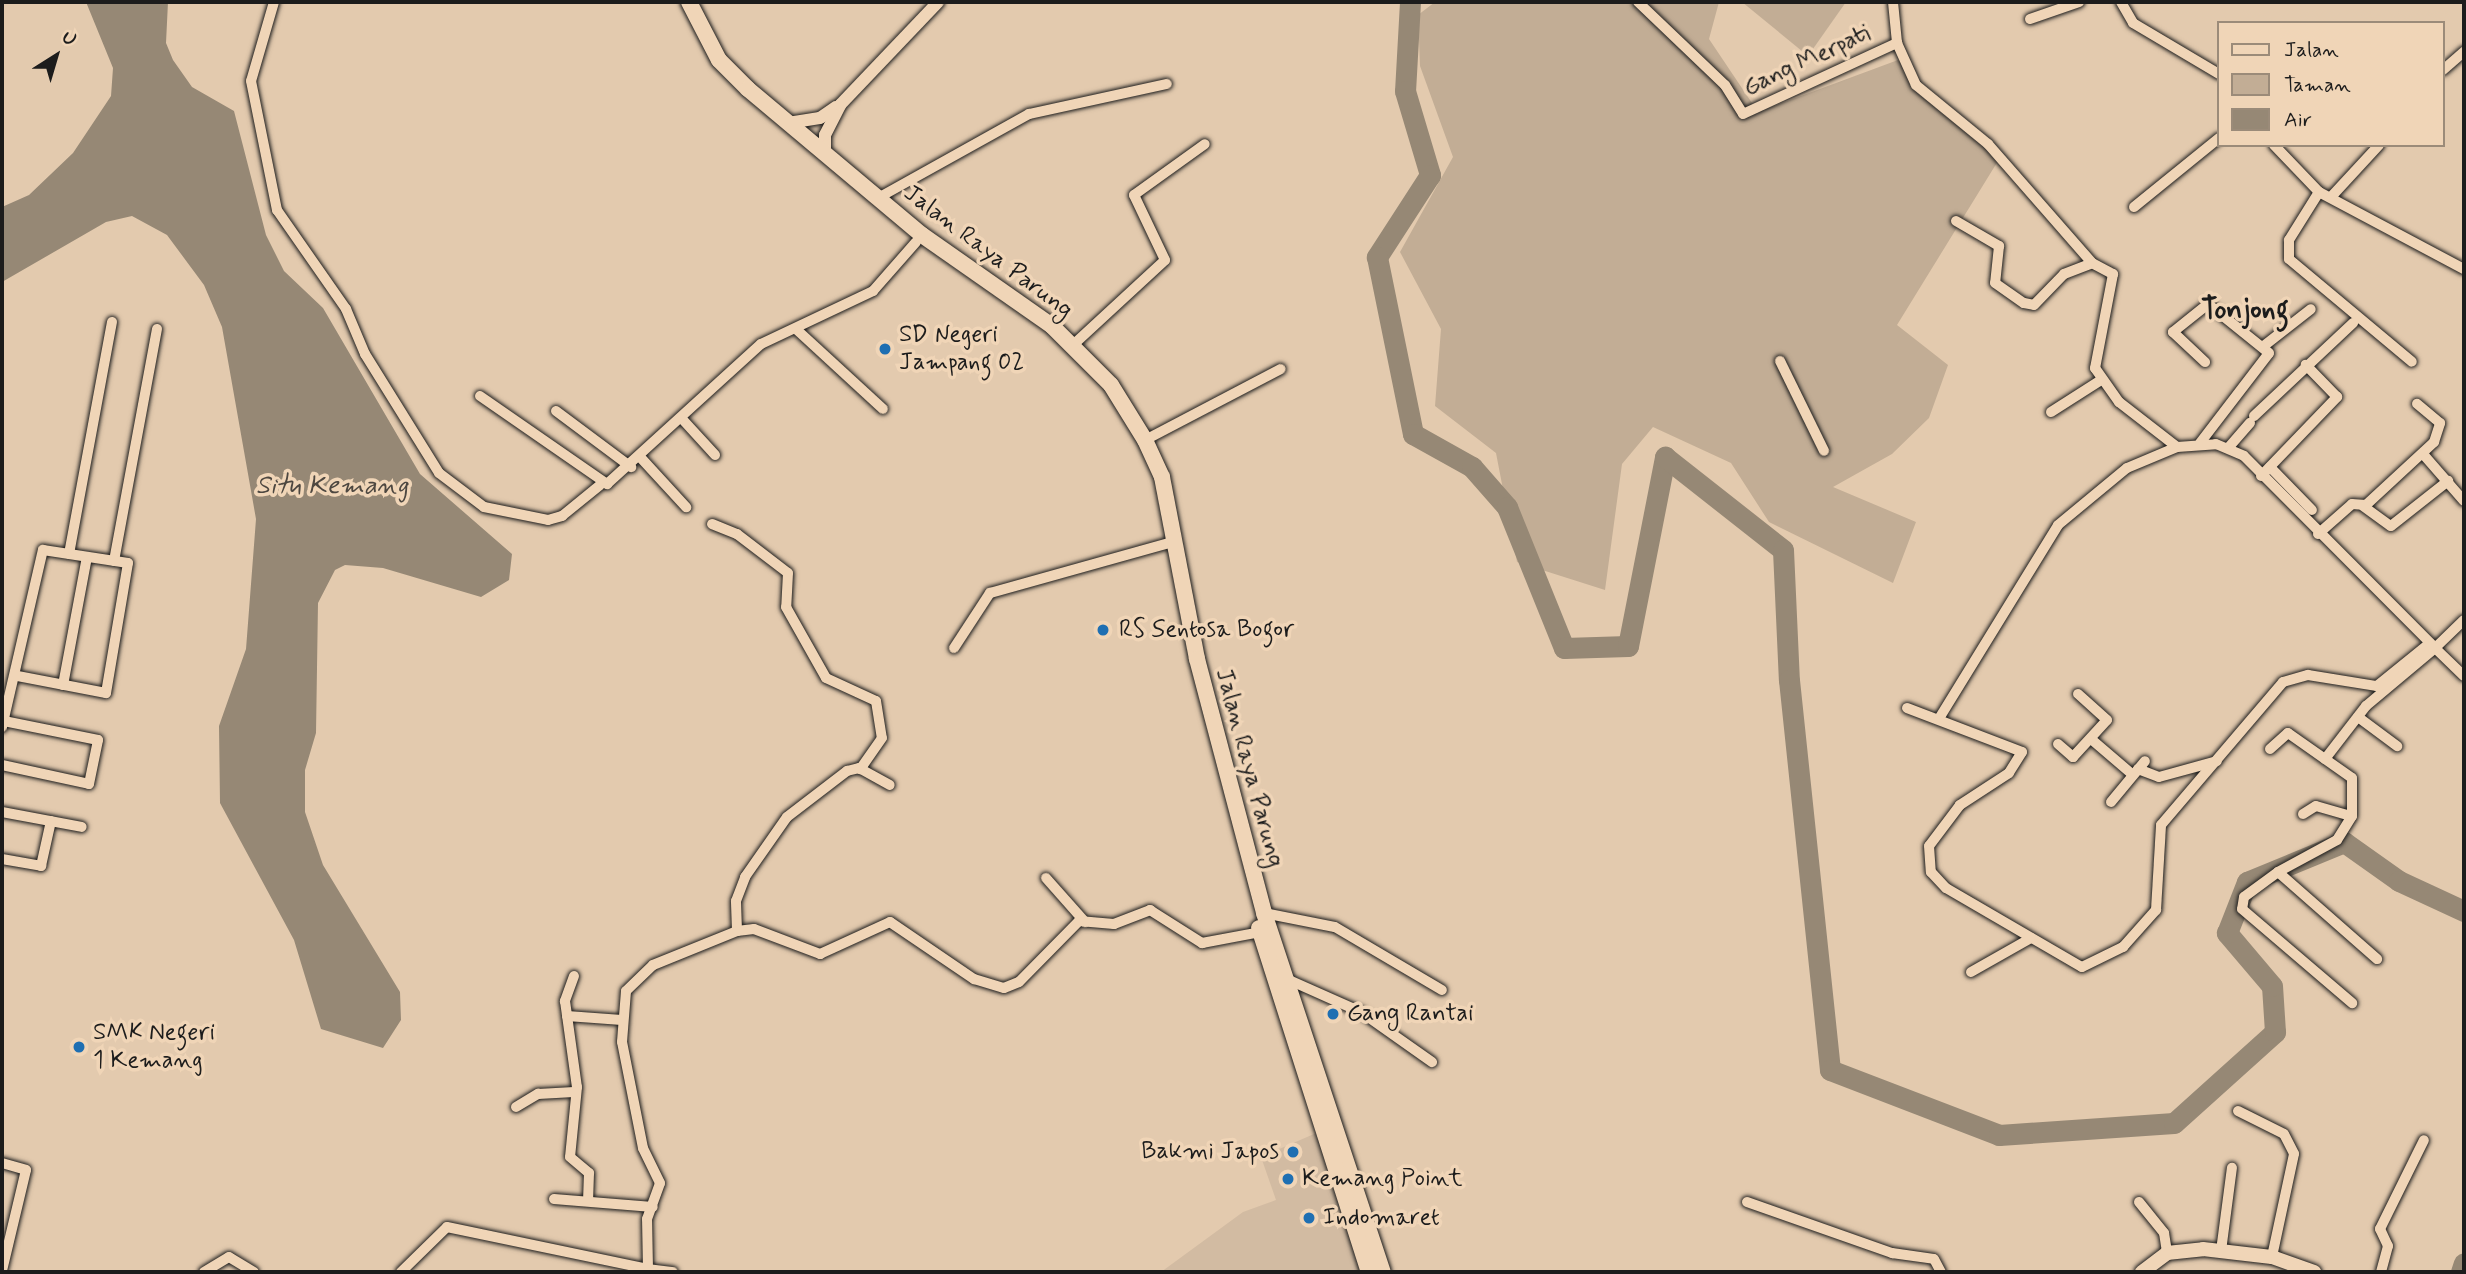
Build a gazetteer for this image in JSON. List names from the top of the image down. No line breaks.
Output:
{"streets":{"highway":["Jalan Raya Parung"],"street":["Gang Merpati"]},"districts":["Tonjong"],"water":["Situ Kemang"],"places":["SD Negeri Jampang 02","RS Sentosa Bogor","Gang Rantai","SMK Negeri 1 Kemang","Bakmi Japos","Kemang Point","Indomaret"],"legend":["Jalan","Taman","Air"],"north":"top right"}
